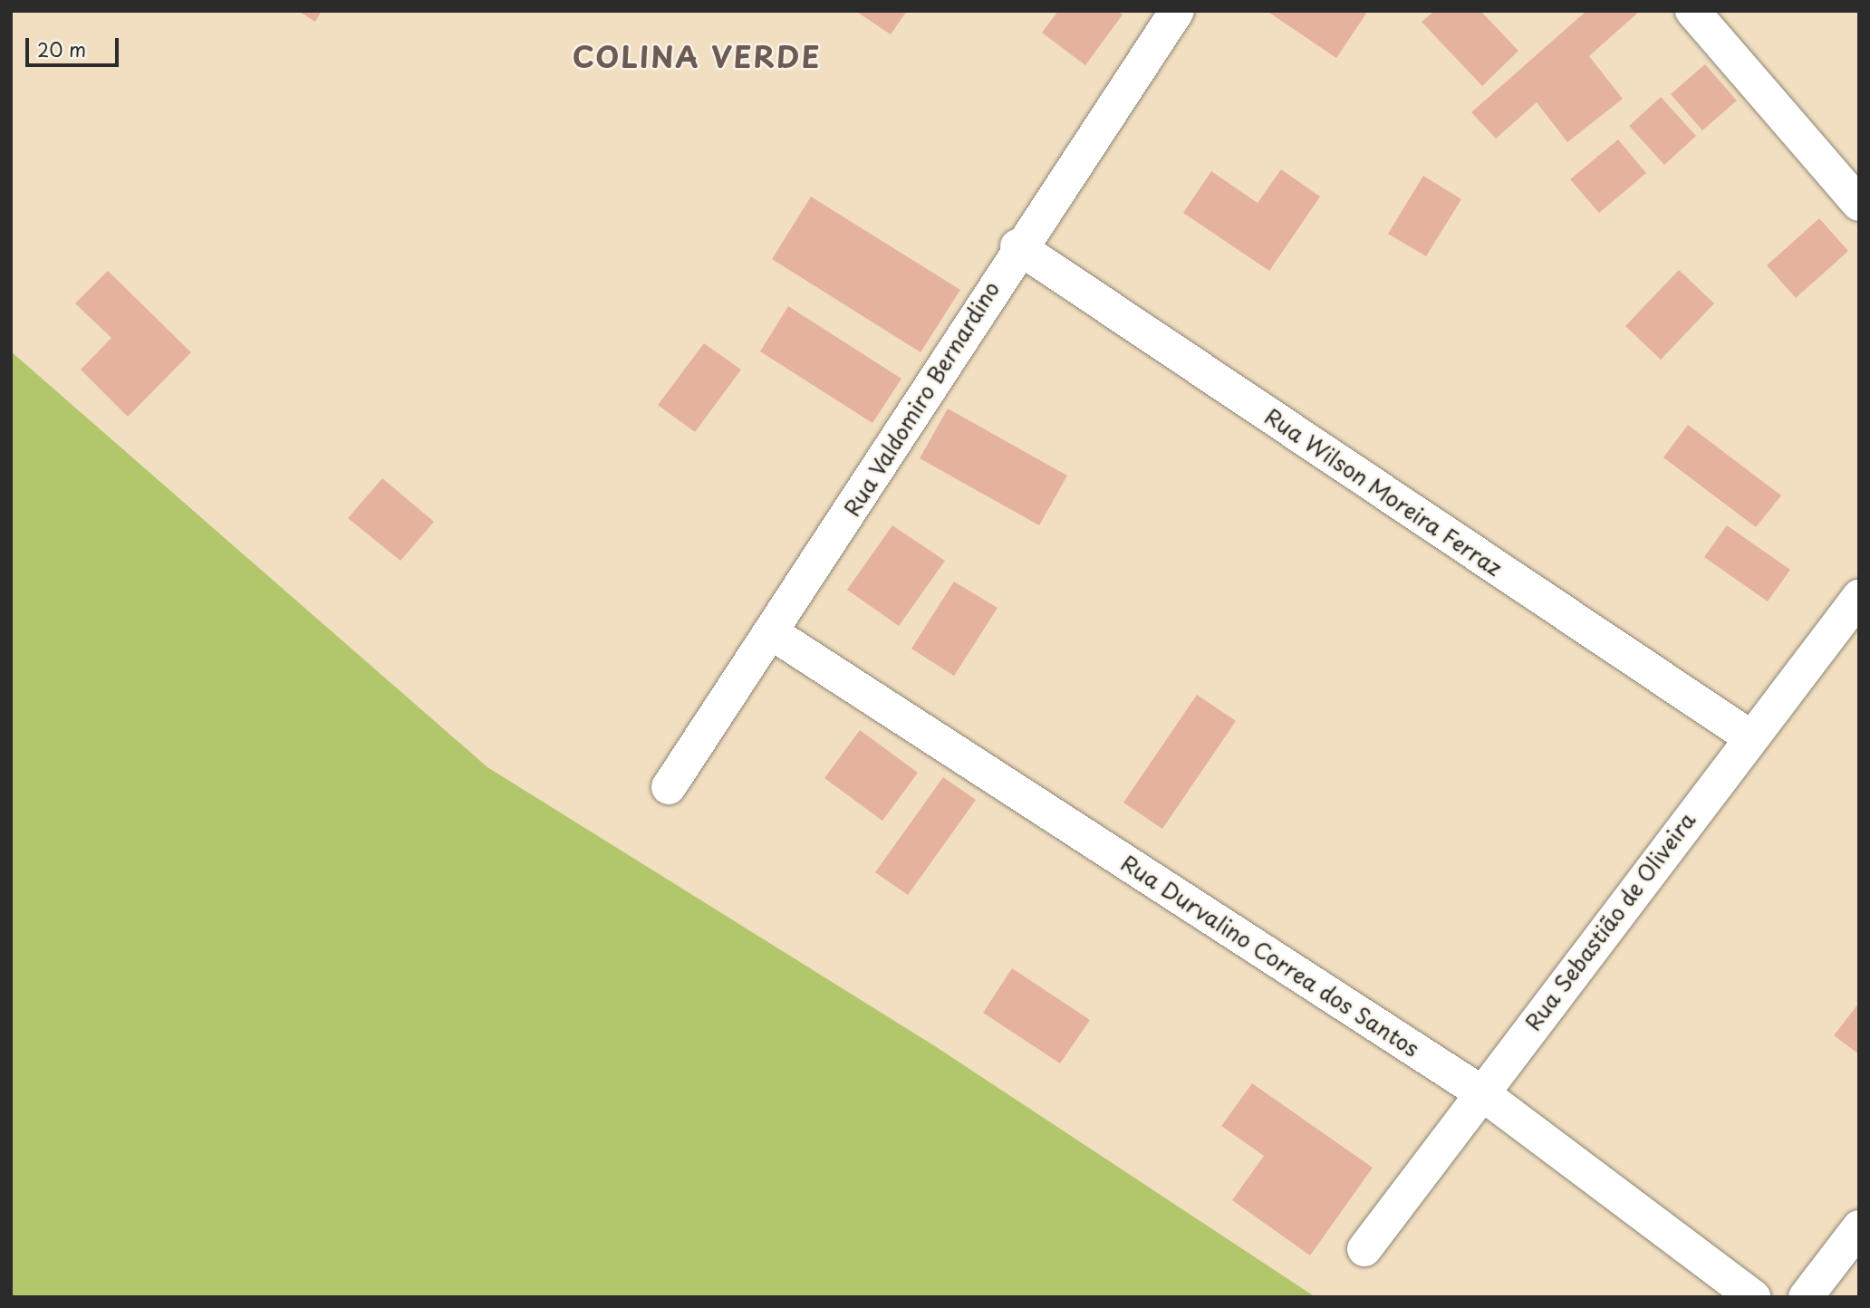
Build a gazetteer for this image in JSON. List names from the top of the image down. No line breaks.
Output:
{"streets":{"street":["Rua Valdomiro Bernardino","Rua Wilson Moreira Ferraz","Rua Sebastião de Oliveira","Rua Durvalino Correa dos Santos"]},"crossings":[["Rua Valdomiro Bernardino","Rua Wilson Moreira Ferraz"],["Rua Valdomiro Bernardino","Rua Durvalino Correa dos Santos"],["Rua Wilson Moreira Ferraz","Rua Sebastião de Oliveira"],["Rua Sebastião de Oliveira","Rua Durvalino Correa dos Santos"]],"districts":["COLINA VERDE"],"scale_bar":"20 m"}
